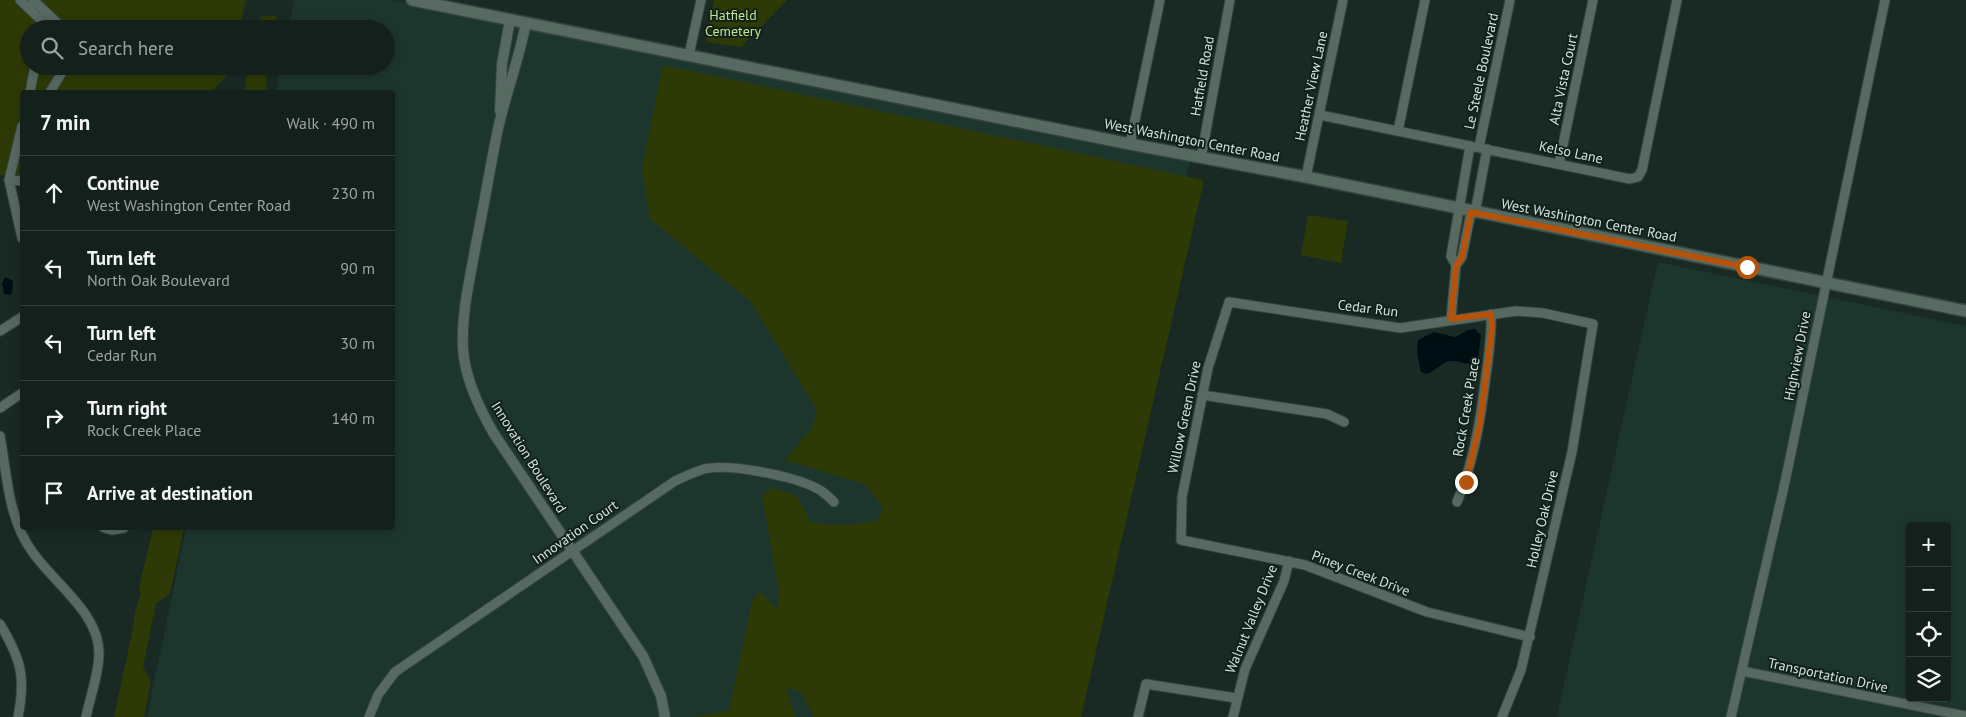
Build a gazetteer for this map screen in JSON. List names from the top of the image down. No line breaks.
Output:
{"streets":{"main road":["West Washington Center Road"],"street":["Le Steele Boulevard","Hatfield Road","Alta Vista Court","Heather View Lane","Kelso Lane","Cedar Run","Highview Drive","Rock Creek Place","Willow Green Drive","Innovation Boulevard","Holley Oak Drive","Innovation Court","Piney Creek Drive","Walnut Valley Drive","Transportation Drive"]},"crossings":[["Le Steele Boulevard","West Washington Center Road"],["Le Steele Boulevard","Kelso Lane"],["Hatfield Road","West Washington Center Road"],["Alta Vista Court","Kelso Lane"],["Heather View Lane","West Washington Center Road"],["Heather View Lane","Kelso Lane"],["West Washington Center Road","Highview Drive"],["West Washington Center Road","Innovation Boulevard"],["Cedar Run","Rock Creek Place"],["Cedar Run","Willow Green Drive"],["Cedar Run","Holley Oak Drive"],["Highview Drive","Transportation Drive"],["Willow Green Drive","Piney Creek Drive"],["Innovation Boulevard","Innovation Court"],["Holley Oak Drive","Piney Creek Drive"],["Piney Creek Drive","Walnut Valley Drive"]],"parks":["Hatfield Cemetery"],"page":{"search":"Search here","heading":["7 min","Walk · 490 m"],"list":[["Continue","West Washington Center Road","230 m"],["Turn left","North Oak Boulevard","90 m"],["Turn left","Cedar Run","30 m"],["Turn right","Rock Creek Place","140 m"],"Arrive at destination"],"map_buttons":["+","−"]}}
